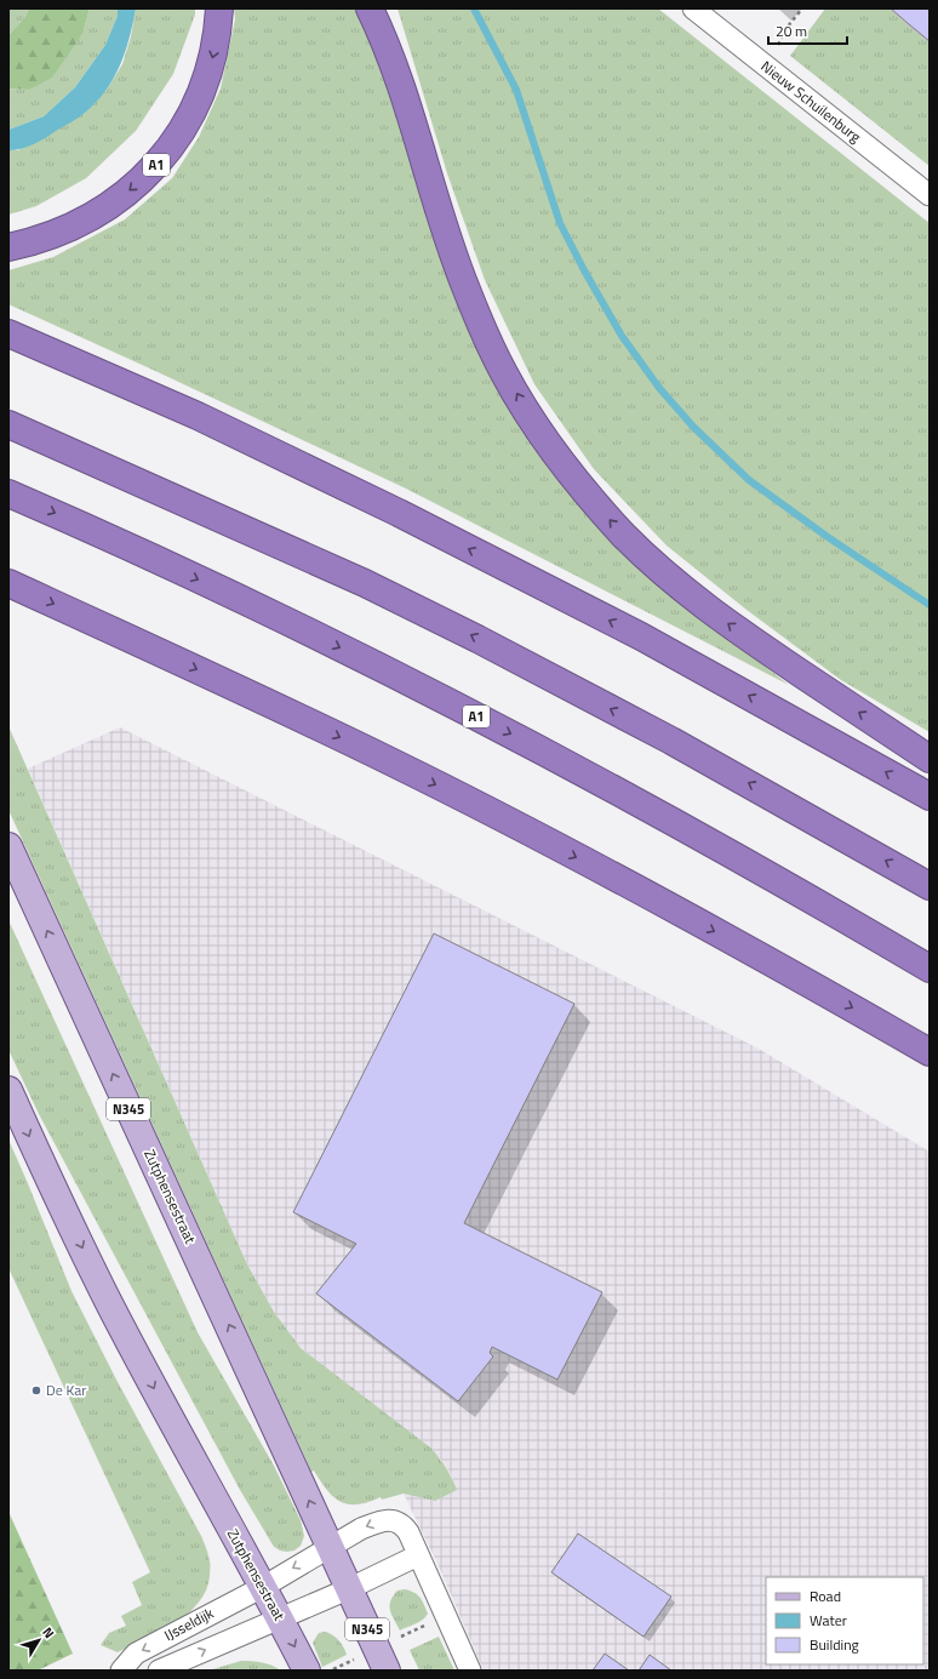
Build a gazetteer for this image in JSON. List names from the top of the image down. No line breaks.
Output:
{"streets":{"highway":["A1"],"main road":["N345","Zutphensestraat"],"street":["Nieuw Schuilenburg","IJsseldijk"]},"crossings":[["Zutphensestraat","IJsseldijk"]],"places":["De Kar"],"legend":["Road","Water","Building"],"scale_bar":"20 m","north":"top right"}
